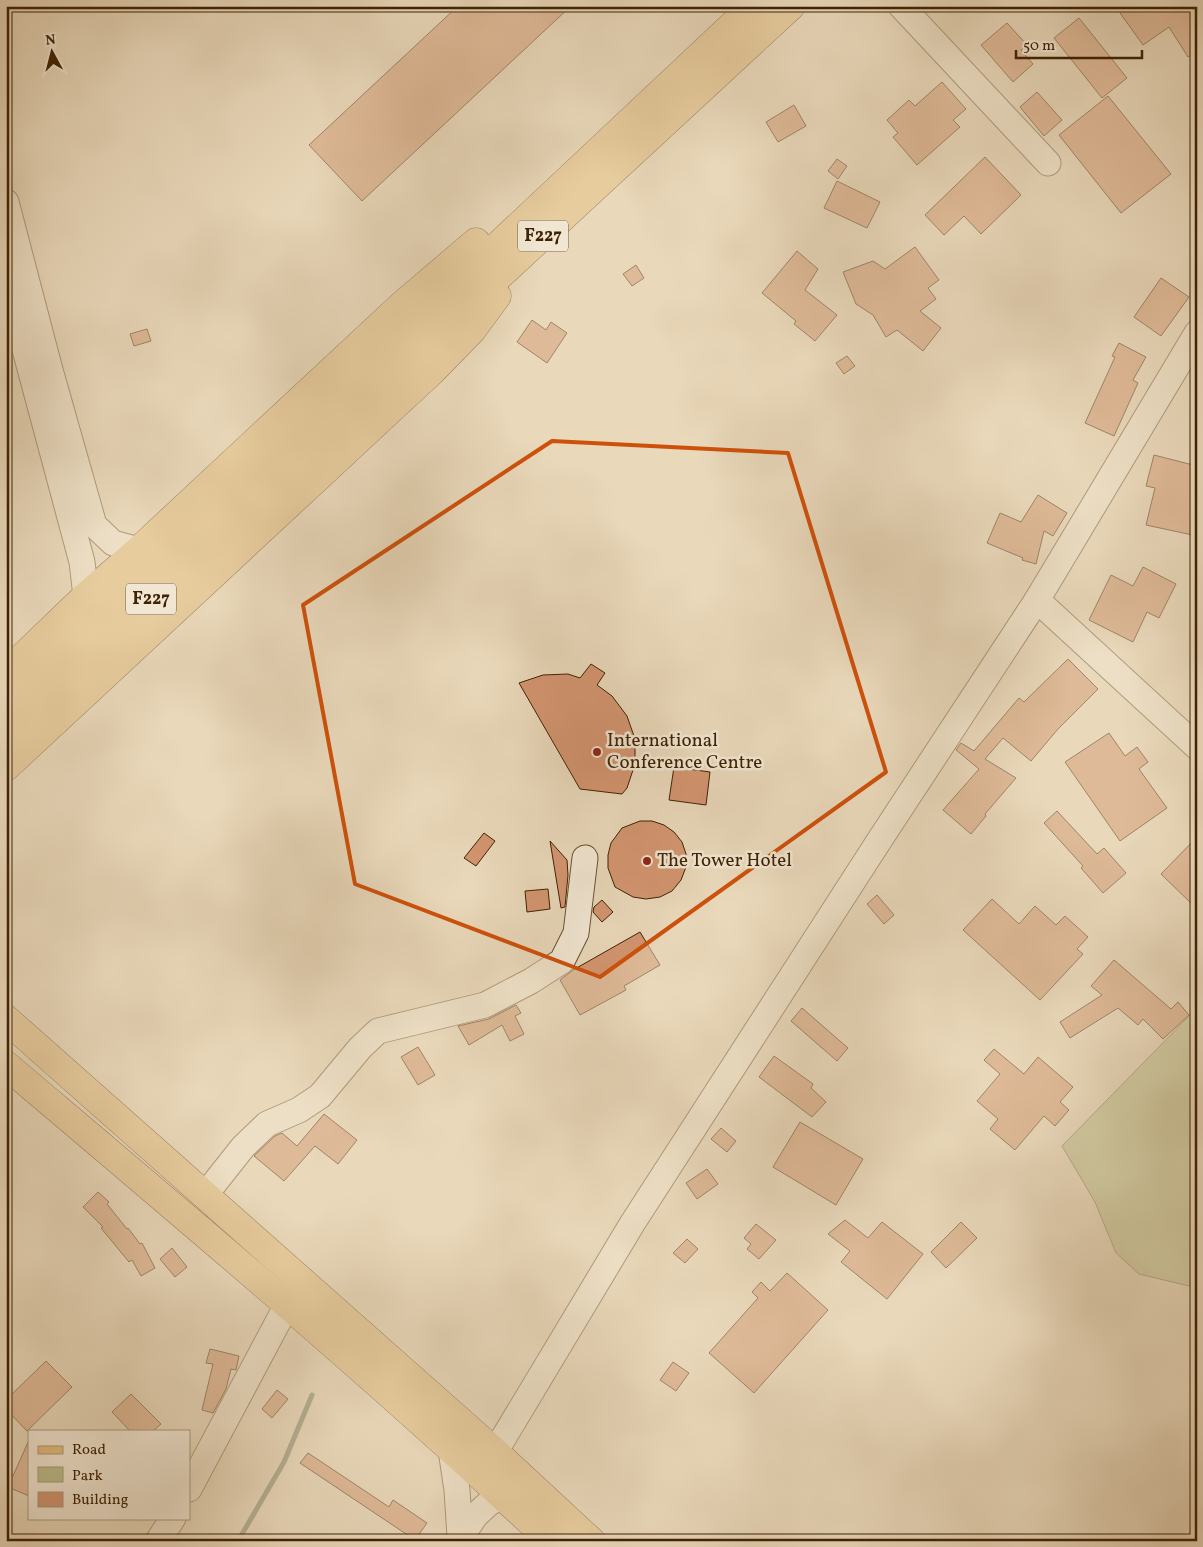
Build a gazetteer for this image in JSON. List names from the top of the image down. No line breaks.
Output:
{"streets":{"main road":["F227"]},"places":["International Conference Centre","The Tower Hotel"],"legend":["Road","Park","Building"],"scale_bar":"50 m","north":"top"}
